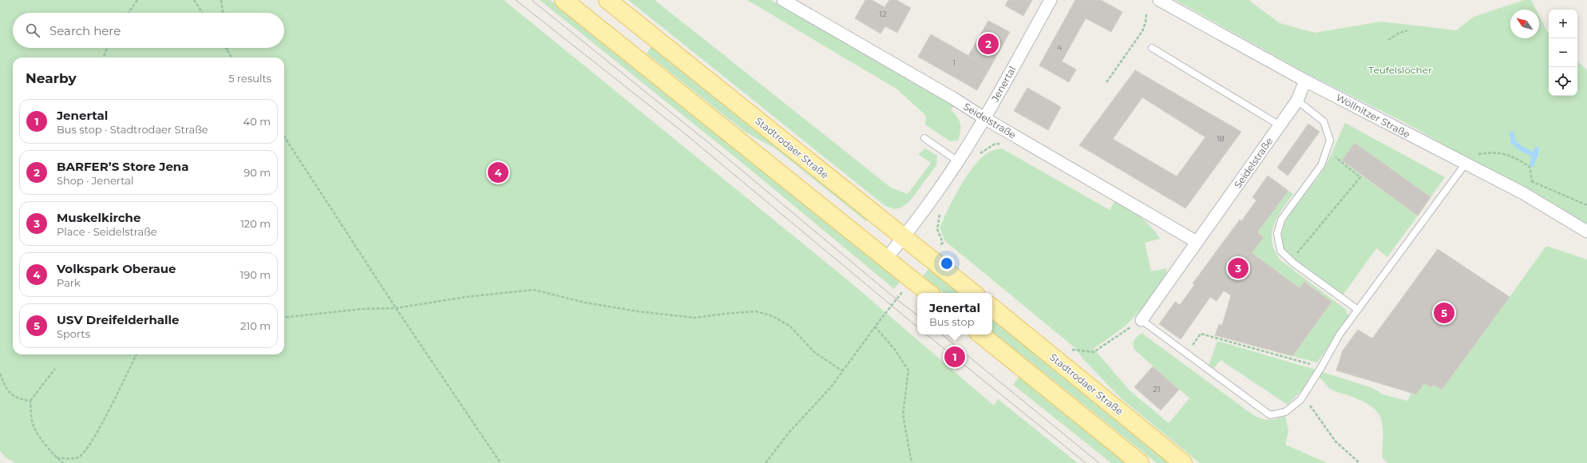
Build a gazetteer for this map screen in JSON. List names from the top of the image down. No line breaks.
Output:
{"streets":{"main road":["Stadtrodaer Straße"],"street":["Jenertal","Wöllnitzer Straße","Seidelstraße"]},"crossings":[["Jenertal","Seidelstraße"],["Jenertal","Stadtrodaer Straße"],["Wöllnitzer Straße","Seidelstraße"]],"parks":["Teufelslöcher"],"house_numbers":["12","4","1","18","21"],"north":"top left","page":{"map_buttons":["+","−"],"search":"Search here","pins":["2","4","3","5","1"],"heading":["Nearby","5 results"],"list":[{"mark":"1","name":"Jenertal","note":"Bus stop · Stadtrodaer Straße","value":"40 m"},{"mark":"2","name":"BARFER’S Store Jena","note":"Shop · Jenertal","value":"90 m"},{"mark":"3","name":"Muskelkirche","note":"Place · Seidelstraße","value":"120 m"},{"mark":"4","name":"Volkspark Oberaue","note":"Park","value":"190 m"},{"mark":"5","name":"USV Dreifelderhalle","note":"Sports","value":"210 m"}],"popup":["Jenertal","Bus stop"]}}
